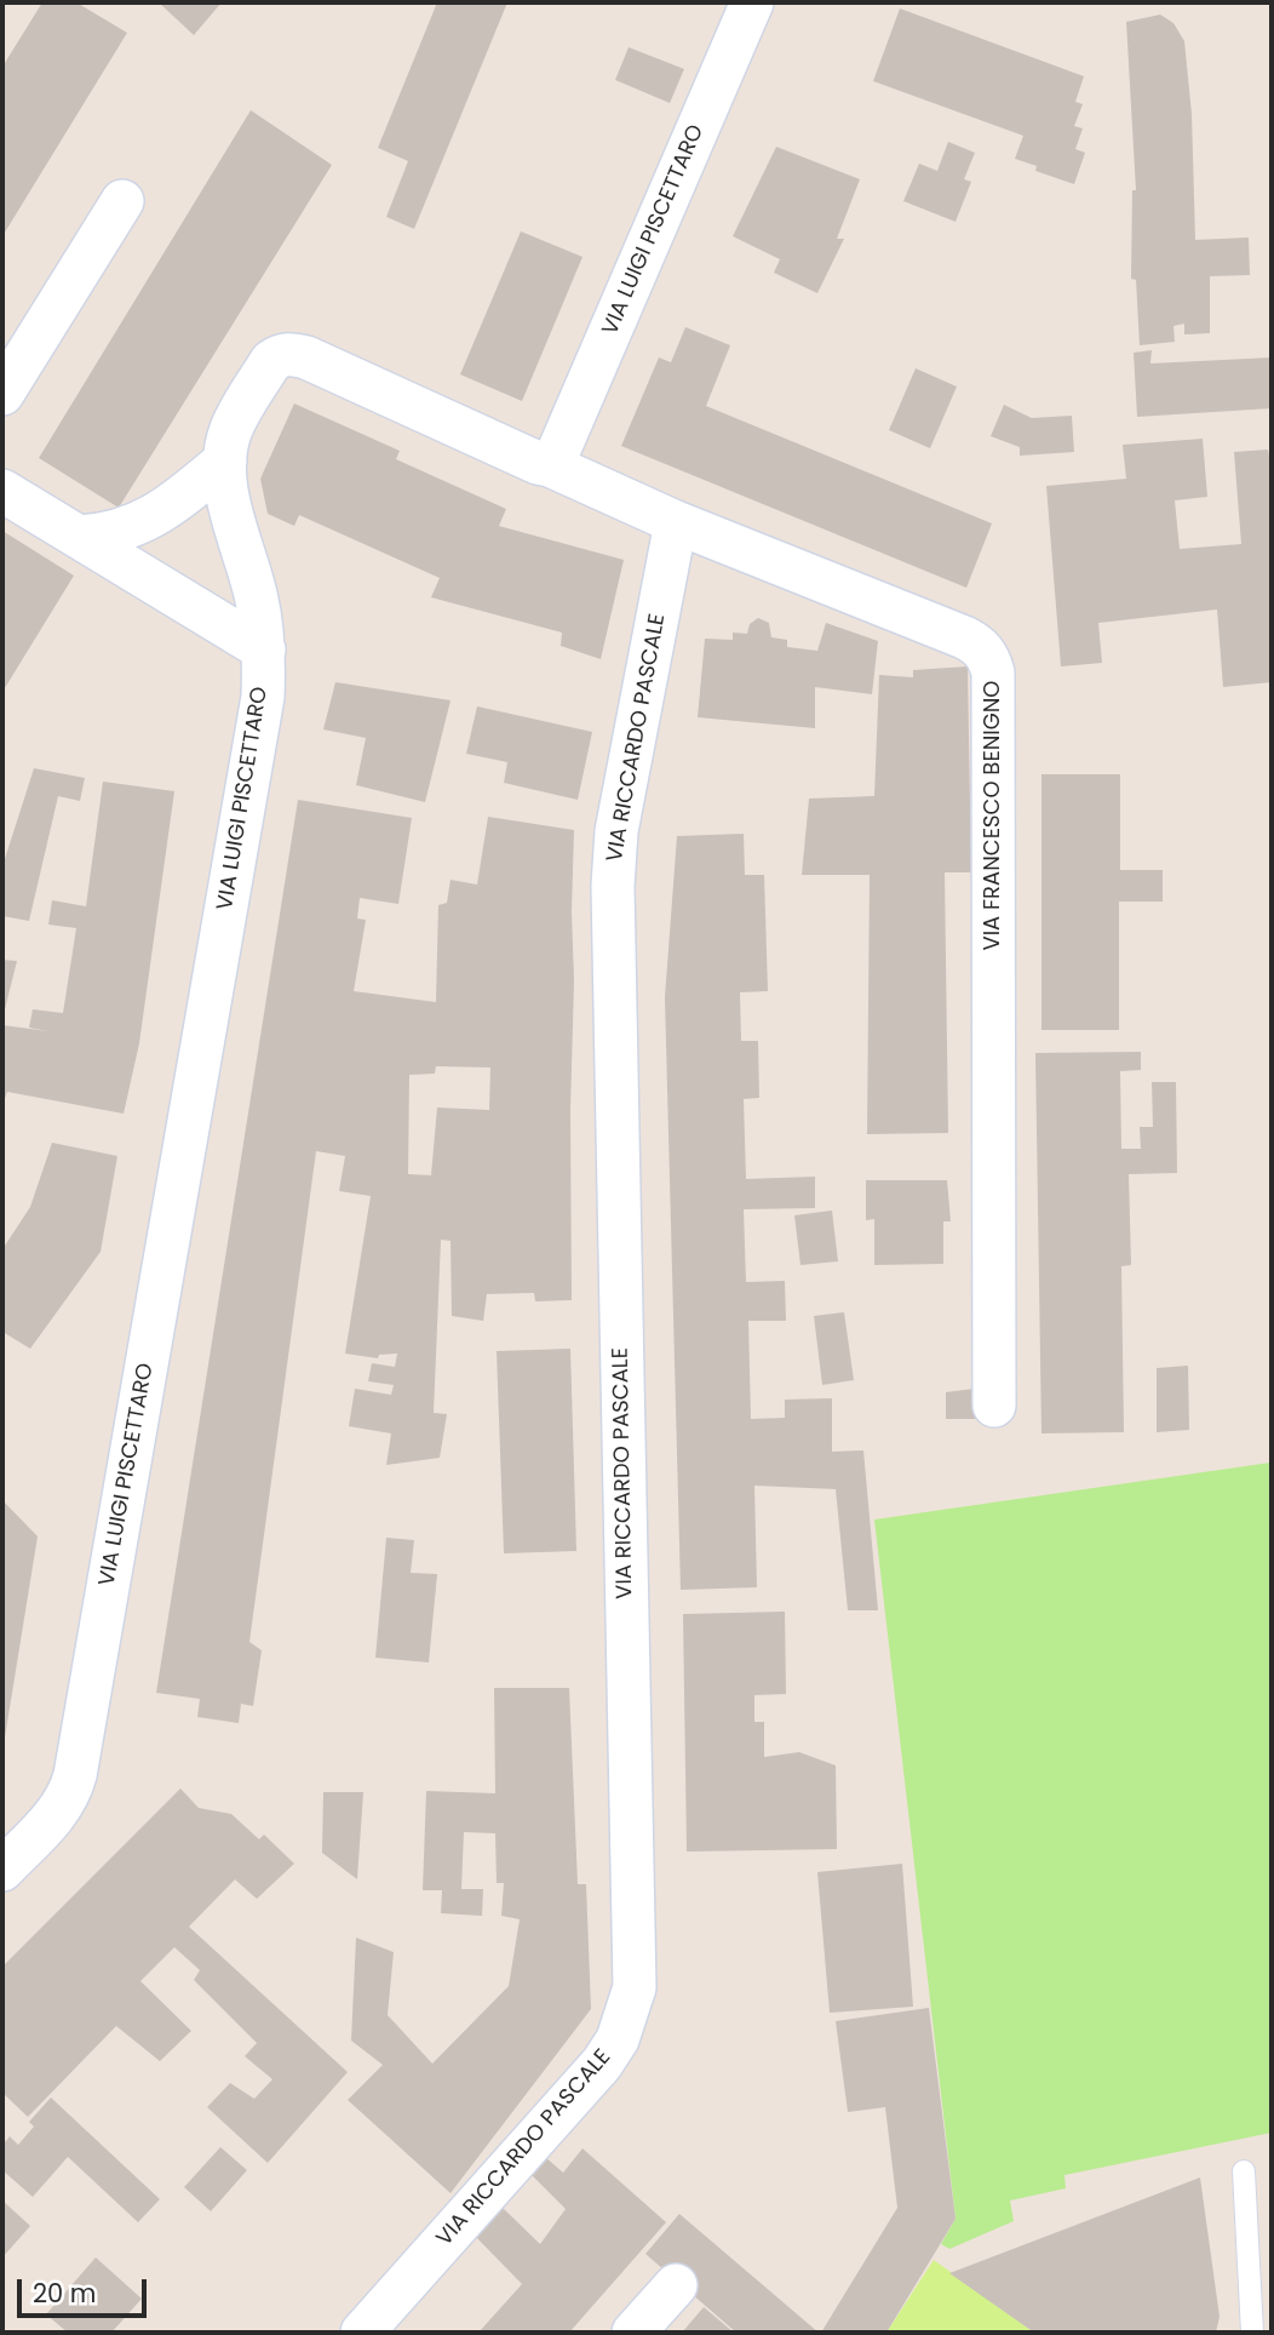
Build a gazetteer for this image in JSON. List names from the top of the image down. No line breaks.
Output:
{"streets":{"street":["VIA LUIGI PISCETTARO","VIA RICCARDO PASCALE","VIA FRANCESCO BENIGNO"]},"crossings":[["VIA LUIGI PISCETTARO","VIA FRANCESCO BENIGNO"],["VIA RICCARDO PASCALE","VIA FRANCESCO BENIGNO"]],"scale_bar":"20 m"}
